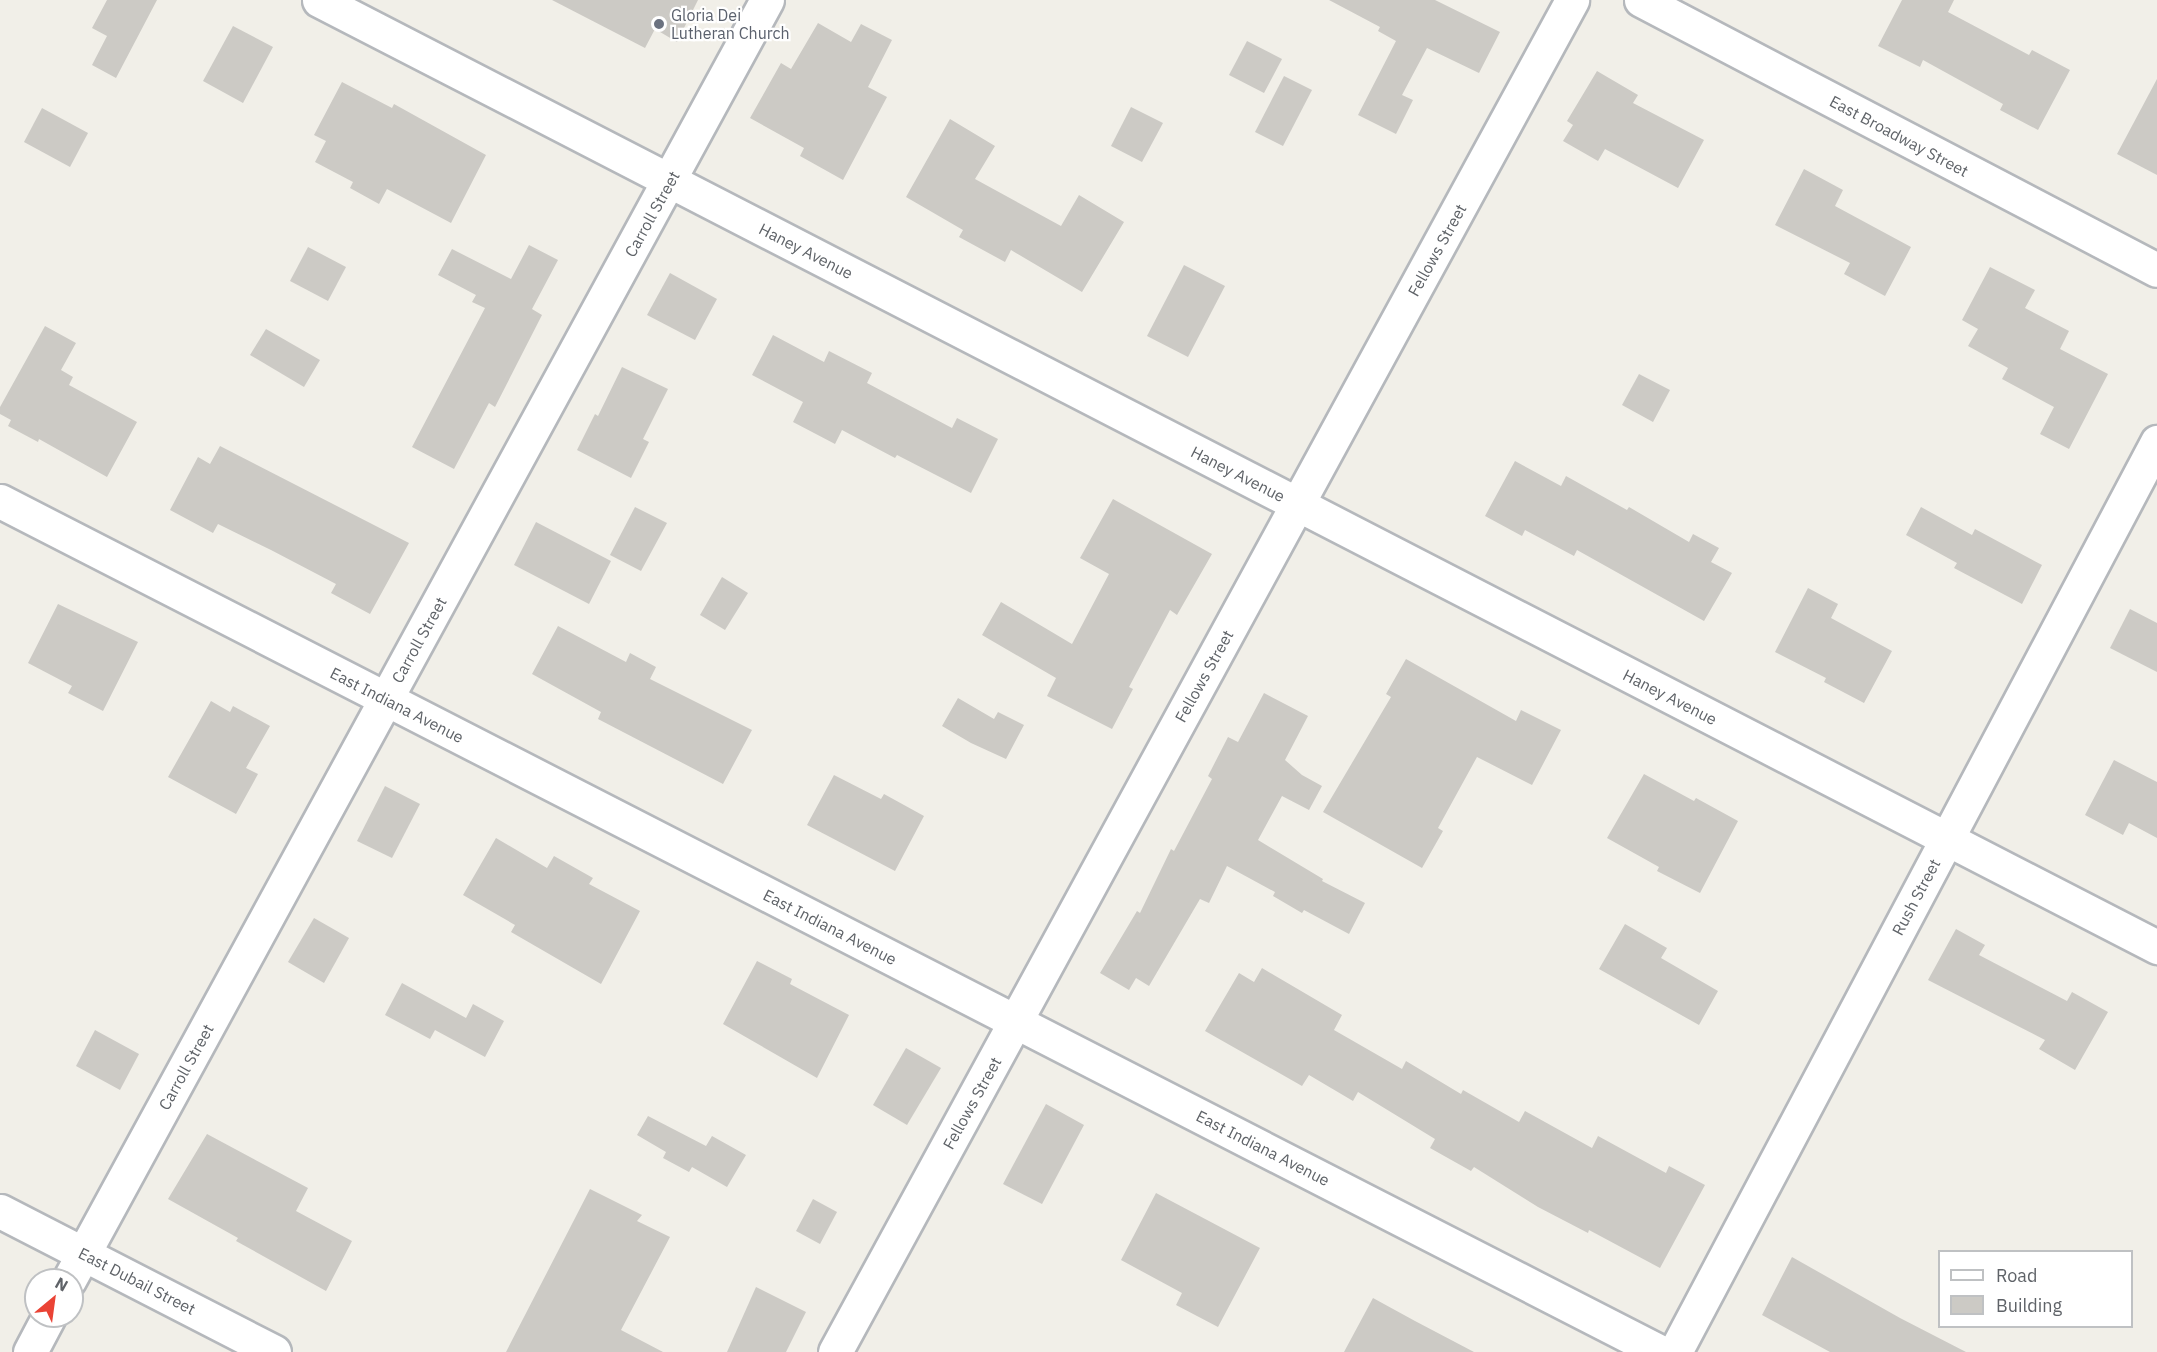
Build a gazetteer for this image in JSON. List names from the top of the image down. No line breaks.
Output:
{"streets":{"street":["East Broadway Street","Carroll Street","Fellows Street","Haney Avenue","East Indiana Avenue","Rush Street","East Dubail Street"]},"crossings":[["Carroll Street","Haney Avenue"],["Carroll Street","East Indiana Avenue"],["Carroll Street","East Dubail Street"],["Fellows Street","Haney Avenue"],["Fellows Street","East Indiana Avenue"],["Haney Avenue","Rush Street"]],"places":["Gloria Dei Lutheran Church"],"legend":["Road","Building"],"north":"top right"}
